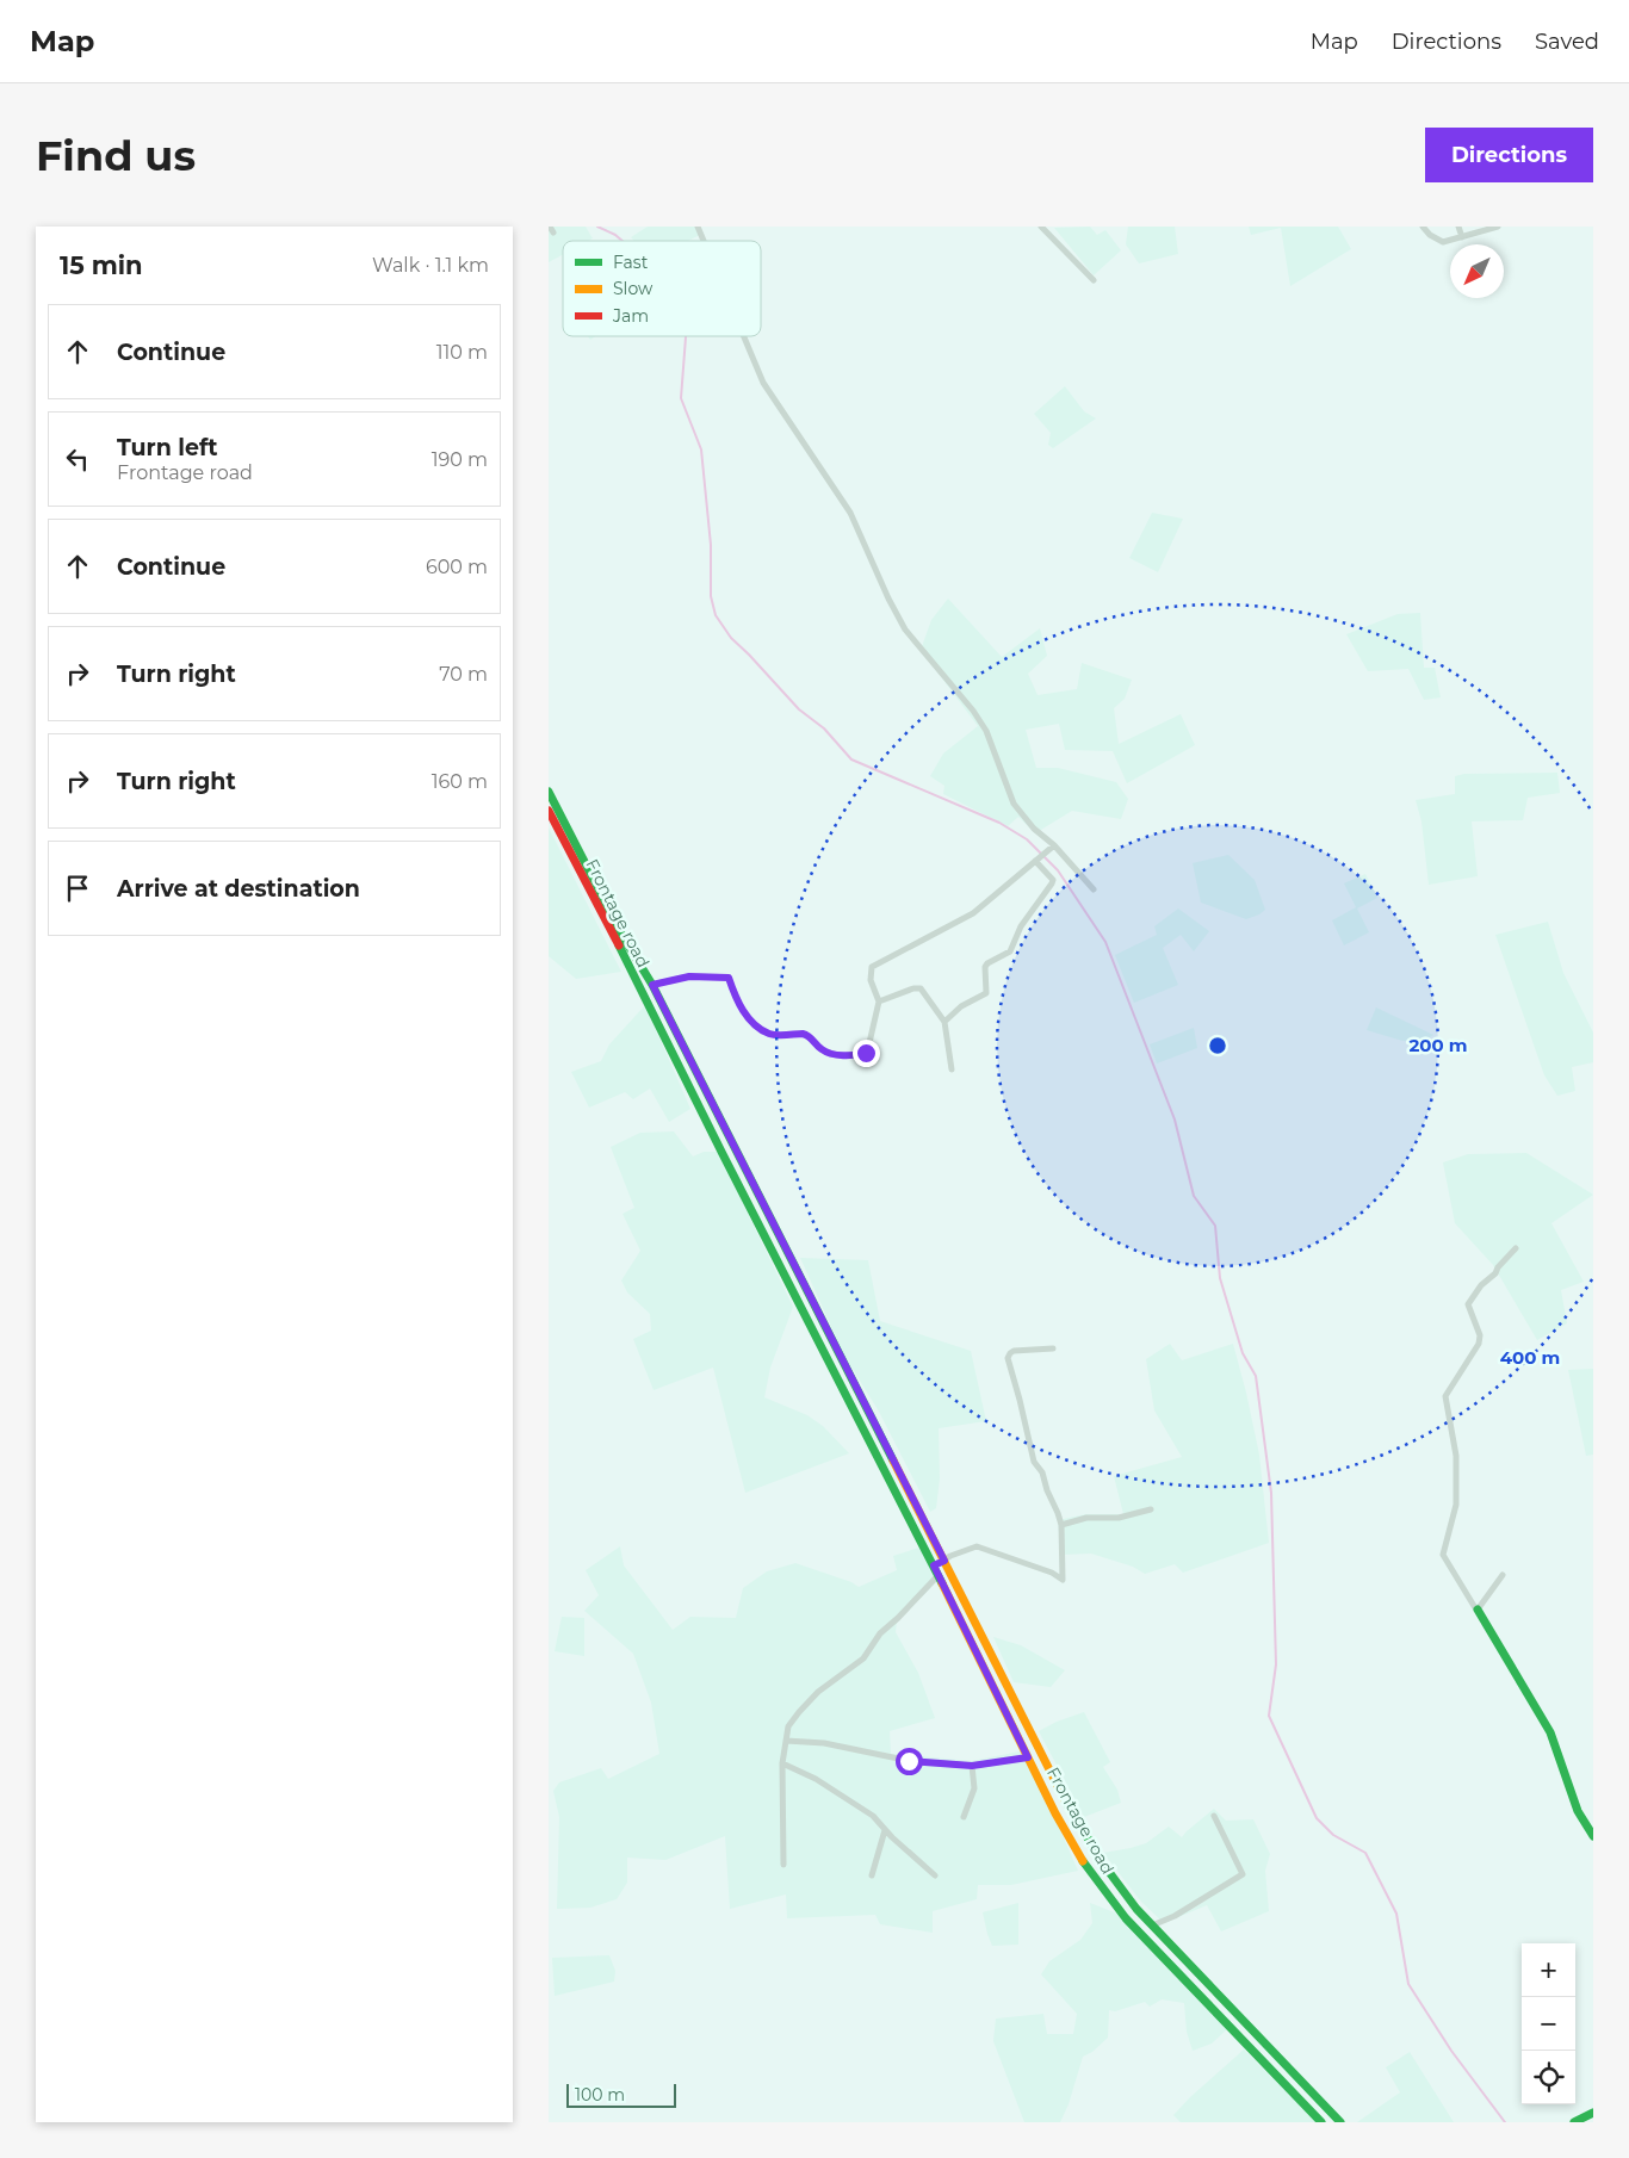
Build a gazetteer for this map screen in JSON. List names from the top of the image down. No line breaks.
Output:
{"streets":{"main road":["Frontage road"]},"legend":["Fast","Slow","Jam"],"scale_bar":"100 m","north":"bottom left","page":{"header":"Map","nav":["Map","Directions","Saved"],"buttons":"Directions","title":"Find us","heading":["15 min","Walk · 1.1 km"],"list":[["Continue","110 m"],["Turn left","Frontage road","190 m"],["Continue","600 m"],["Turn right","70 m"],["Turn right","160 m"],"Arrive at destination"],"map_buttons":["+","−"],"scale":"100 m"},"rings":["200 m","400 m"]}
